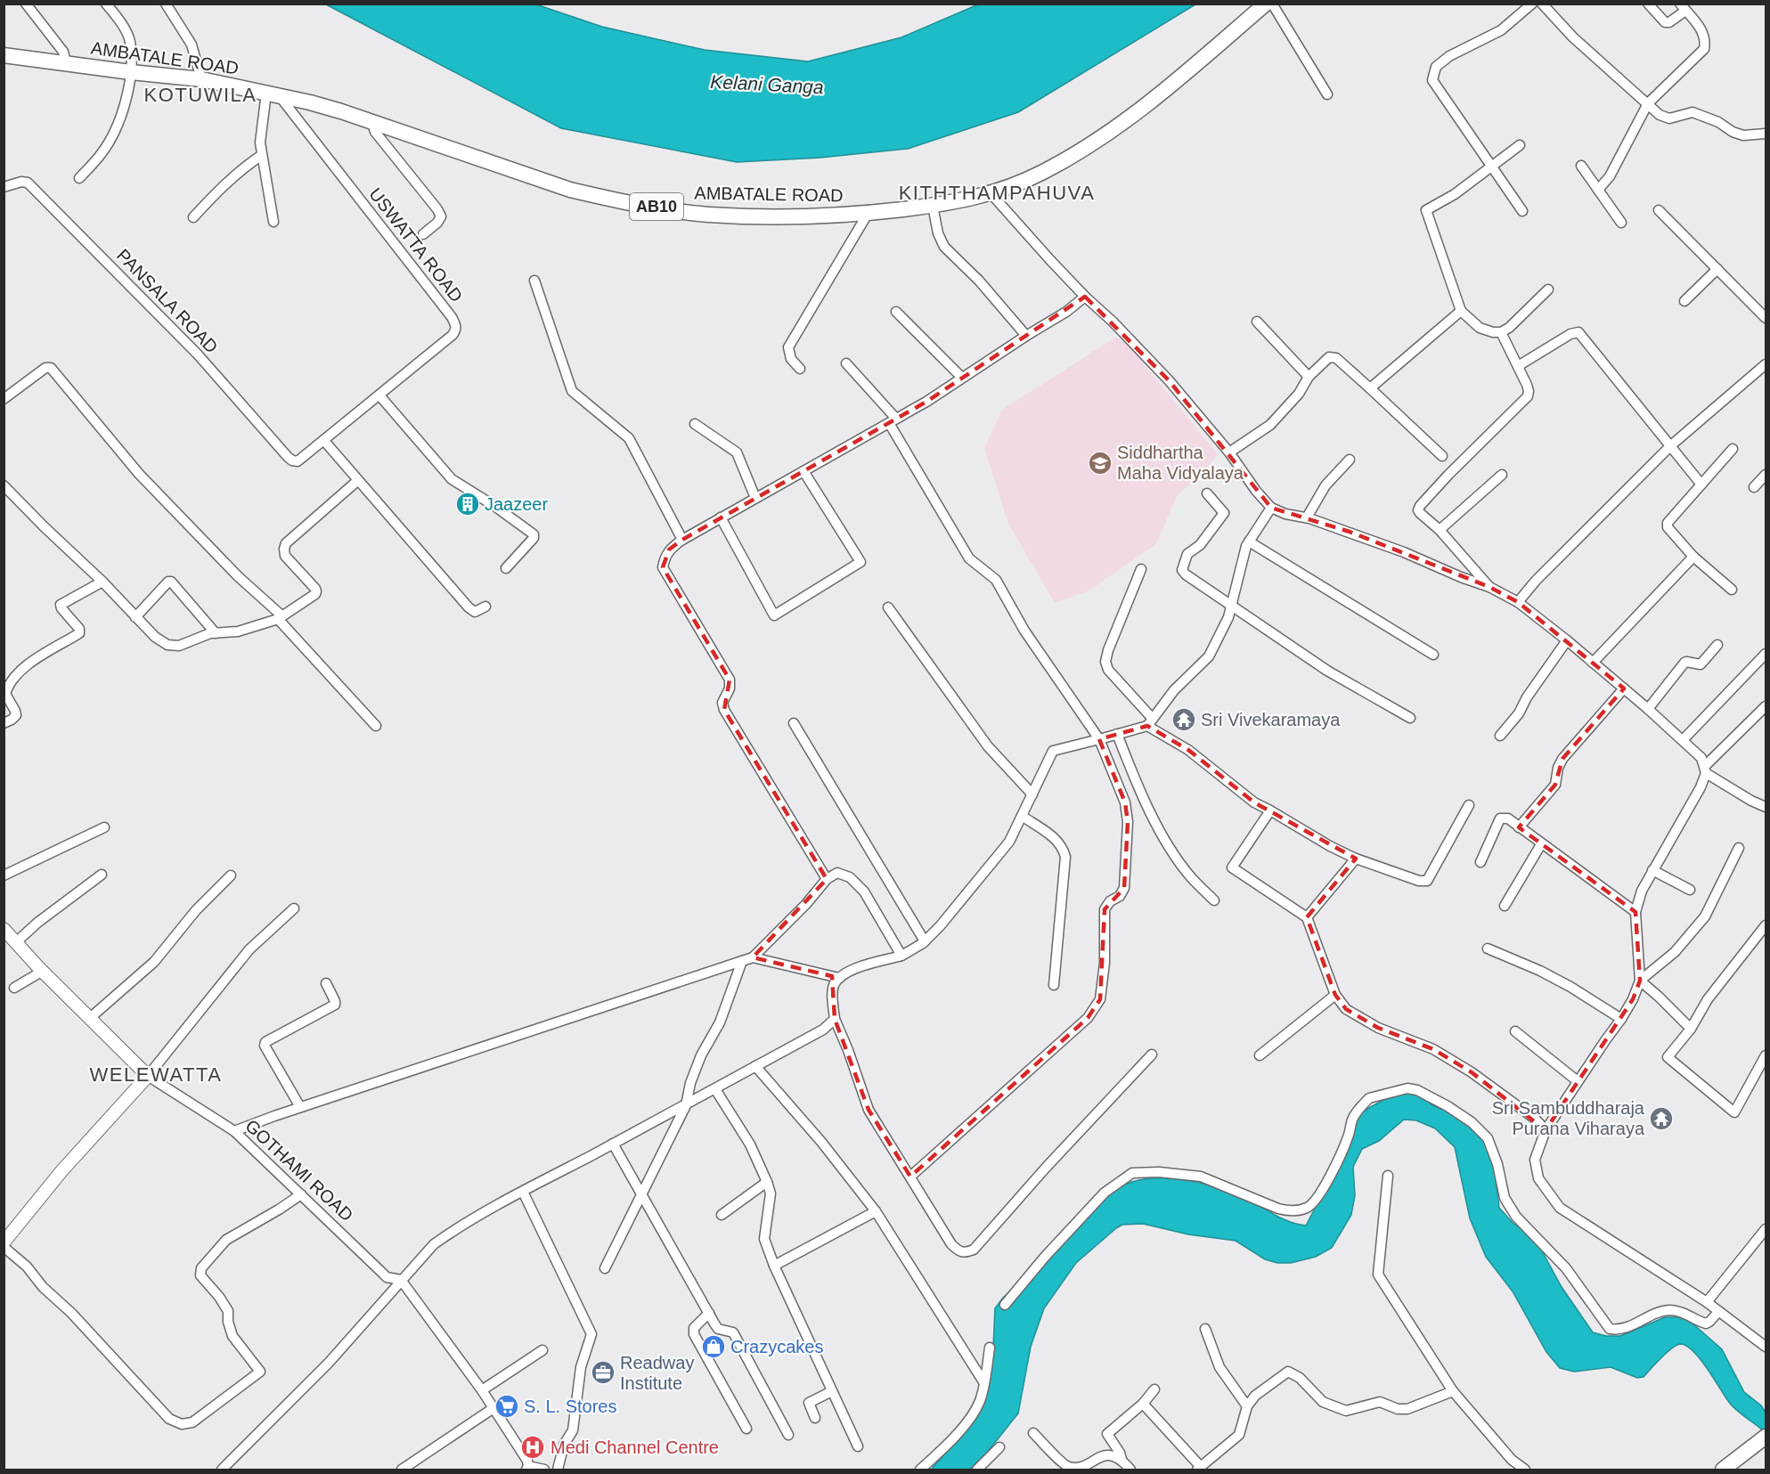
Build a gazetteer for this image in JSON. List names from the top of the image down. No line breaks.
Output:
{"streets":{"main road":["AMBATALE ROAD","AB10"],"street":["USWATTA ROAD","PANSALA ROAD","GOTHAMI ROAD"]},"crossings":[["AMBATALE ROAD","USWATTA ROAD"],["USWATTA ROAD","PANSALA ROAD"]],"districts":["KOTUWILA","KITHTHAMPAHUVA","WELEWATTA"],"water":["Kelani Ganga"],"places":{"school or university":["Siddhartha Maha Vidyalaya"],"building":["Jaazeer"],"temple":["Sri Vivekaramaya","Sri Sambuddharaja Purana Viharaya"],"shop":["Crazycakes"],"office":["Readway Institute"],"supermarket":["S. L. Stores"],"hospital":["Medi Channel Centre"]}}
